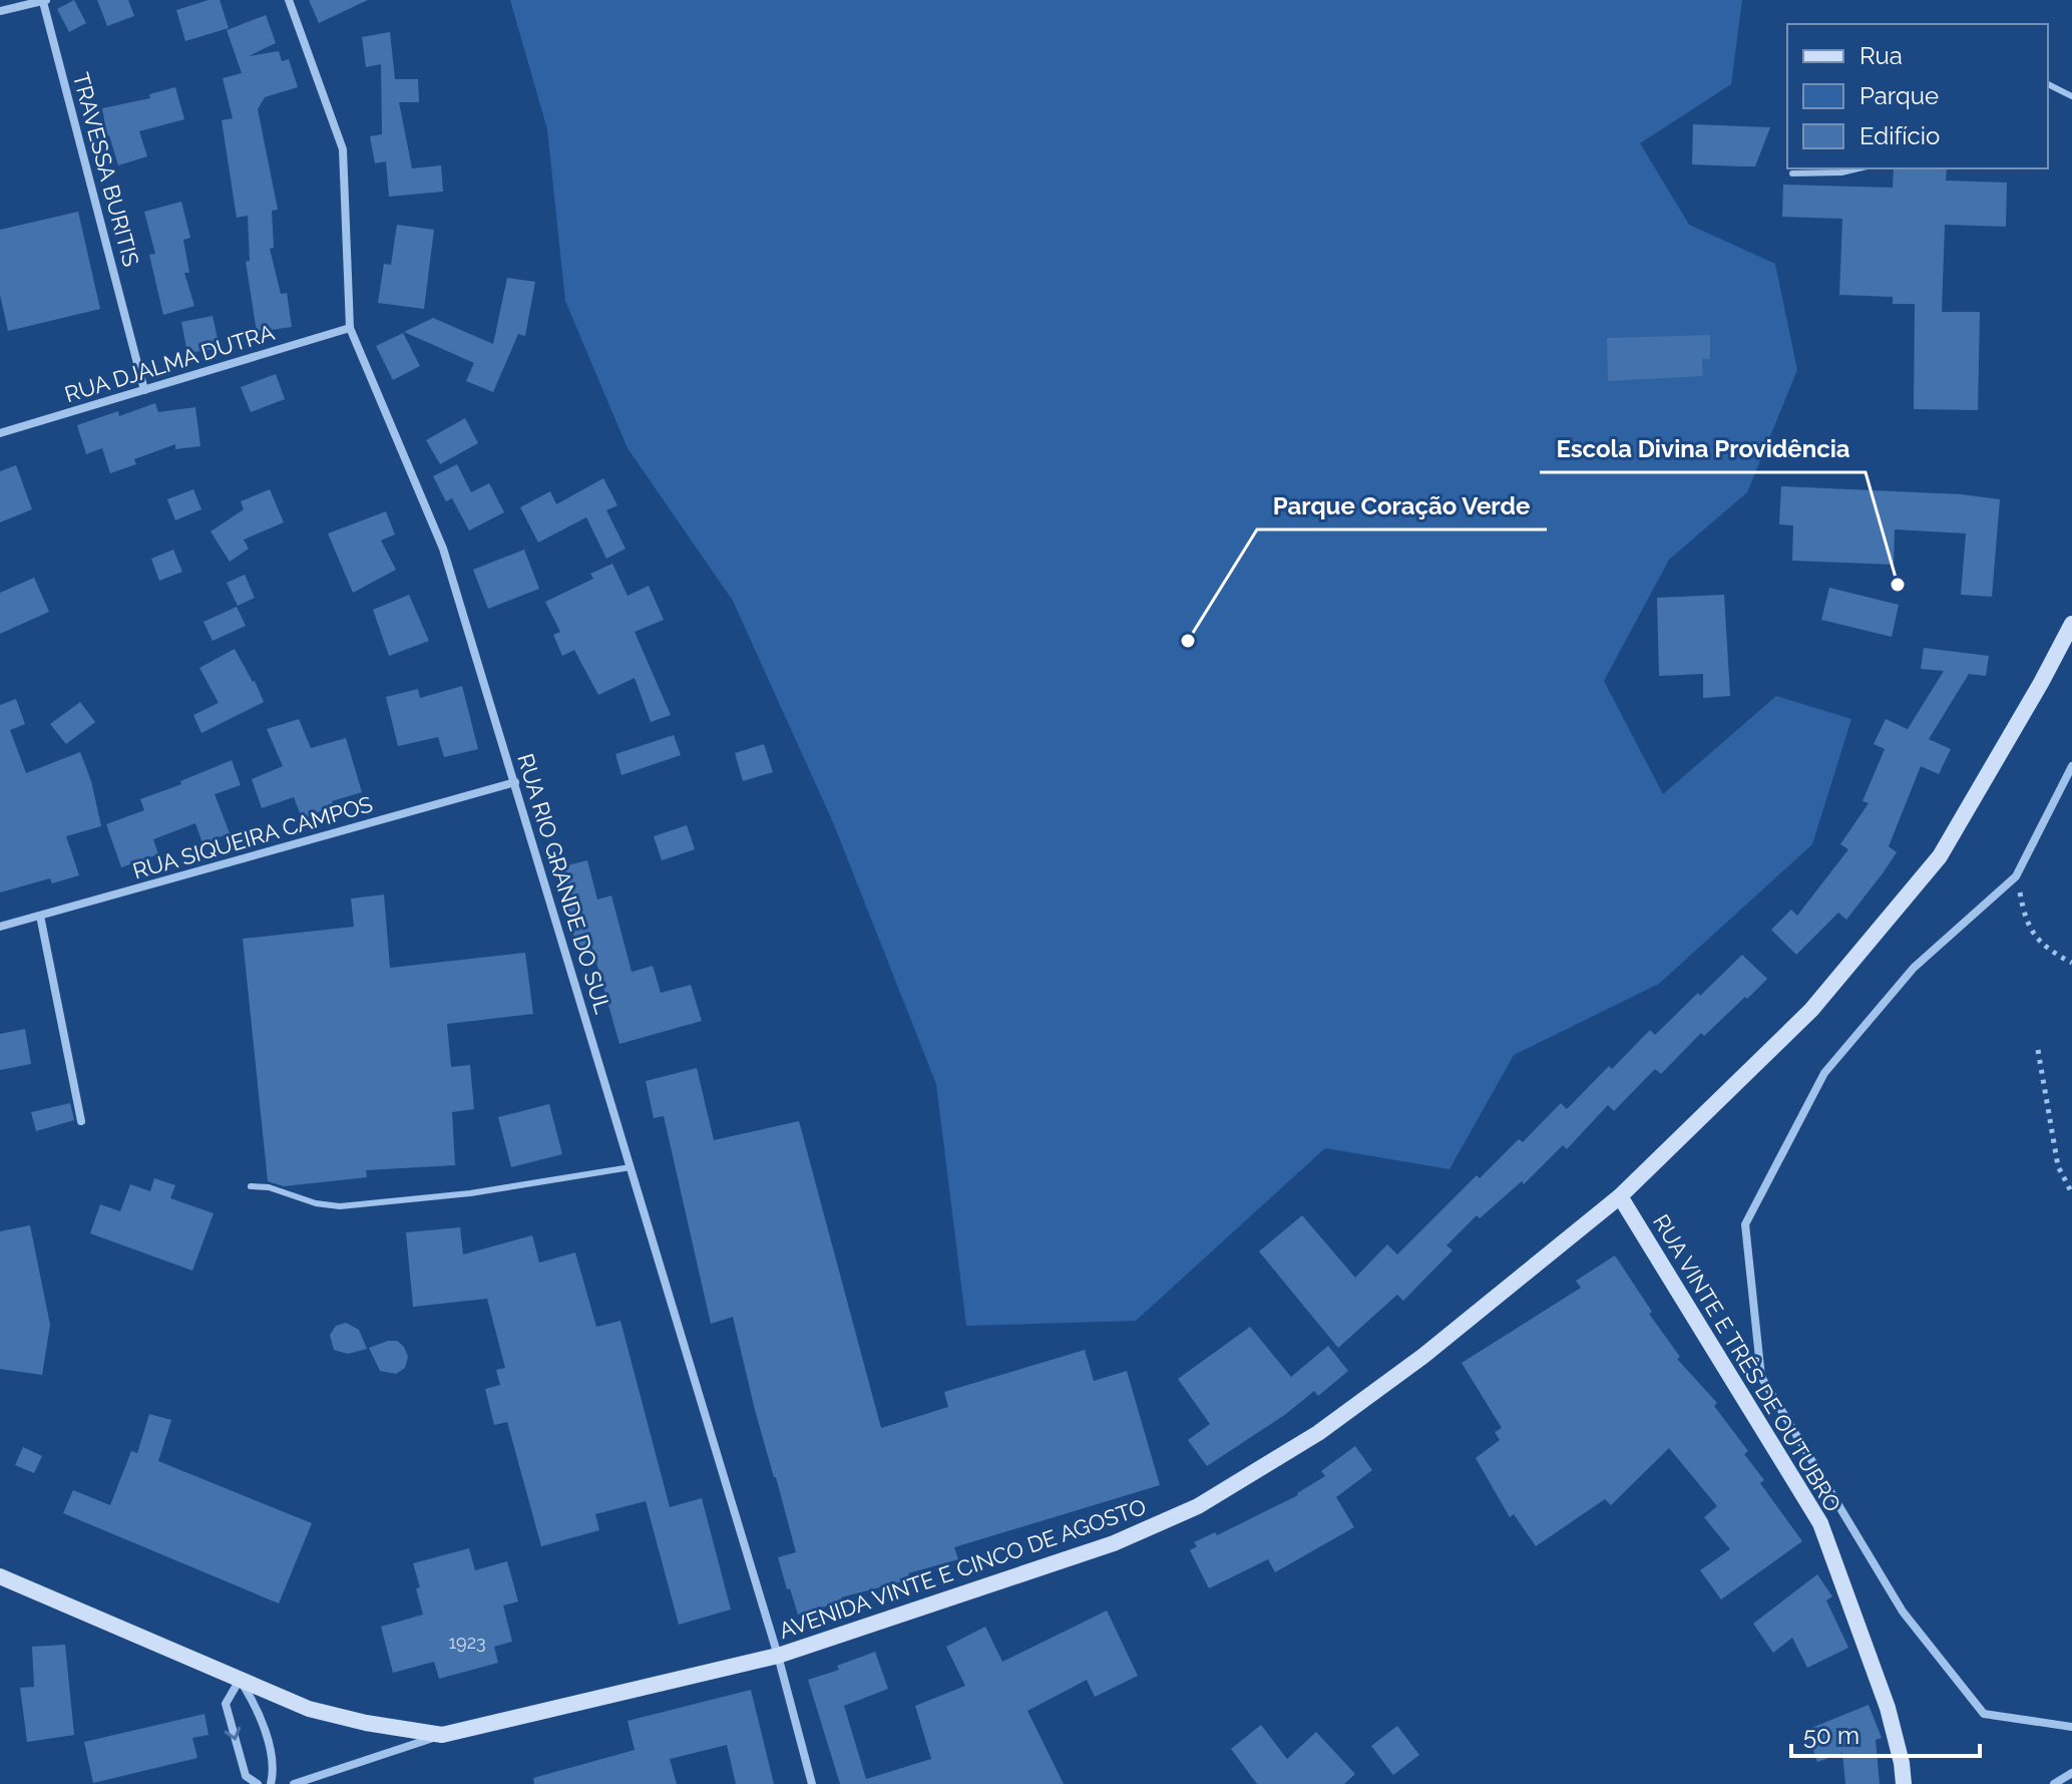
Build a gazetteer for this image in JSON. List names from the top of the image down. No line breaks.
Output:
{"streets":{"main road":["RUA VINTE E TRÊS DE OUTUBRO","AVENIDA VINTE E CINCO DE AGOSTO"],"street":["TRAVESSA BURITIS","RUA DJALMA DUTRA","RUA SIQUEIRA CAMPOS","RUA RIO GRANDE DO SUL"]},"crossings":[["TRAVESSA BURITIS","RUA DJALMA DUTRA"],["RUA DJALMA DUTRA","RUA RIO GRANDE DO SUL"],["RUA SIQUEIRA CAMPOS","RUA RIO GRANDE DO SUL"],["RUA RIO GRANDE DO SUL","AVENIDA VINTE E CINCO DE AGOSTO"],["RUA VINTE E TRÊS DE OUTUBRO","AVENIDA VINTE E CINCO DE AGOSTO"]],"places":["Escola Divina Providência","Parque Coração Verde"],"house_numbers":["1923"],"legend":["Rua","Parque","Edifício"],"scale_bar":"50 m"}
